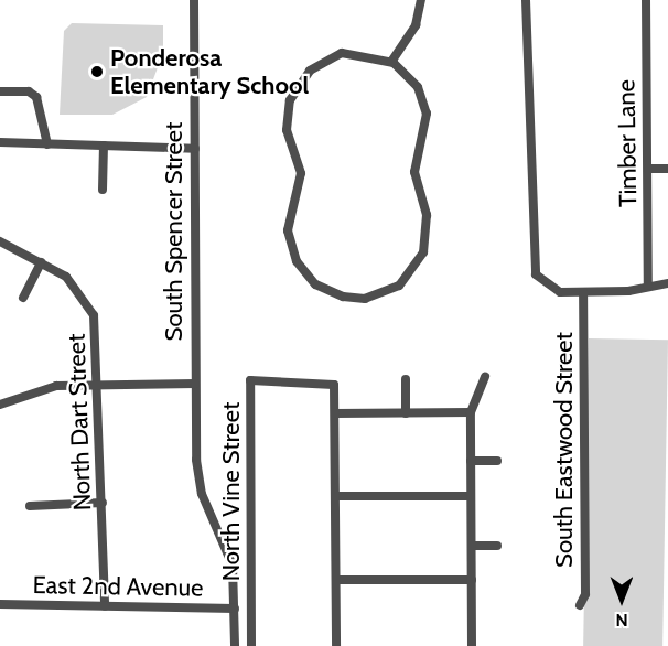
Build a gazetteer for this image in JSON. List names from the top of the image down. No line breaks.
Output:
{"streets":{"street":["Timber Lane","South Spencer Street","North Dart Street","South Eastwood Street","North Vine Street","East 2nd Avenue"]},"crossings":[["South Spencer Street","East 2nd Avenue"],["North Dart Street","East 2nd Avenue"]],"places":["Ponderosa Elementary School"],"north":"bottom"}
